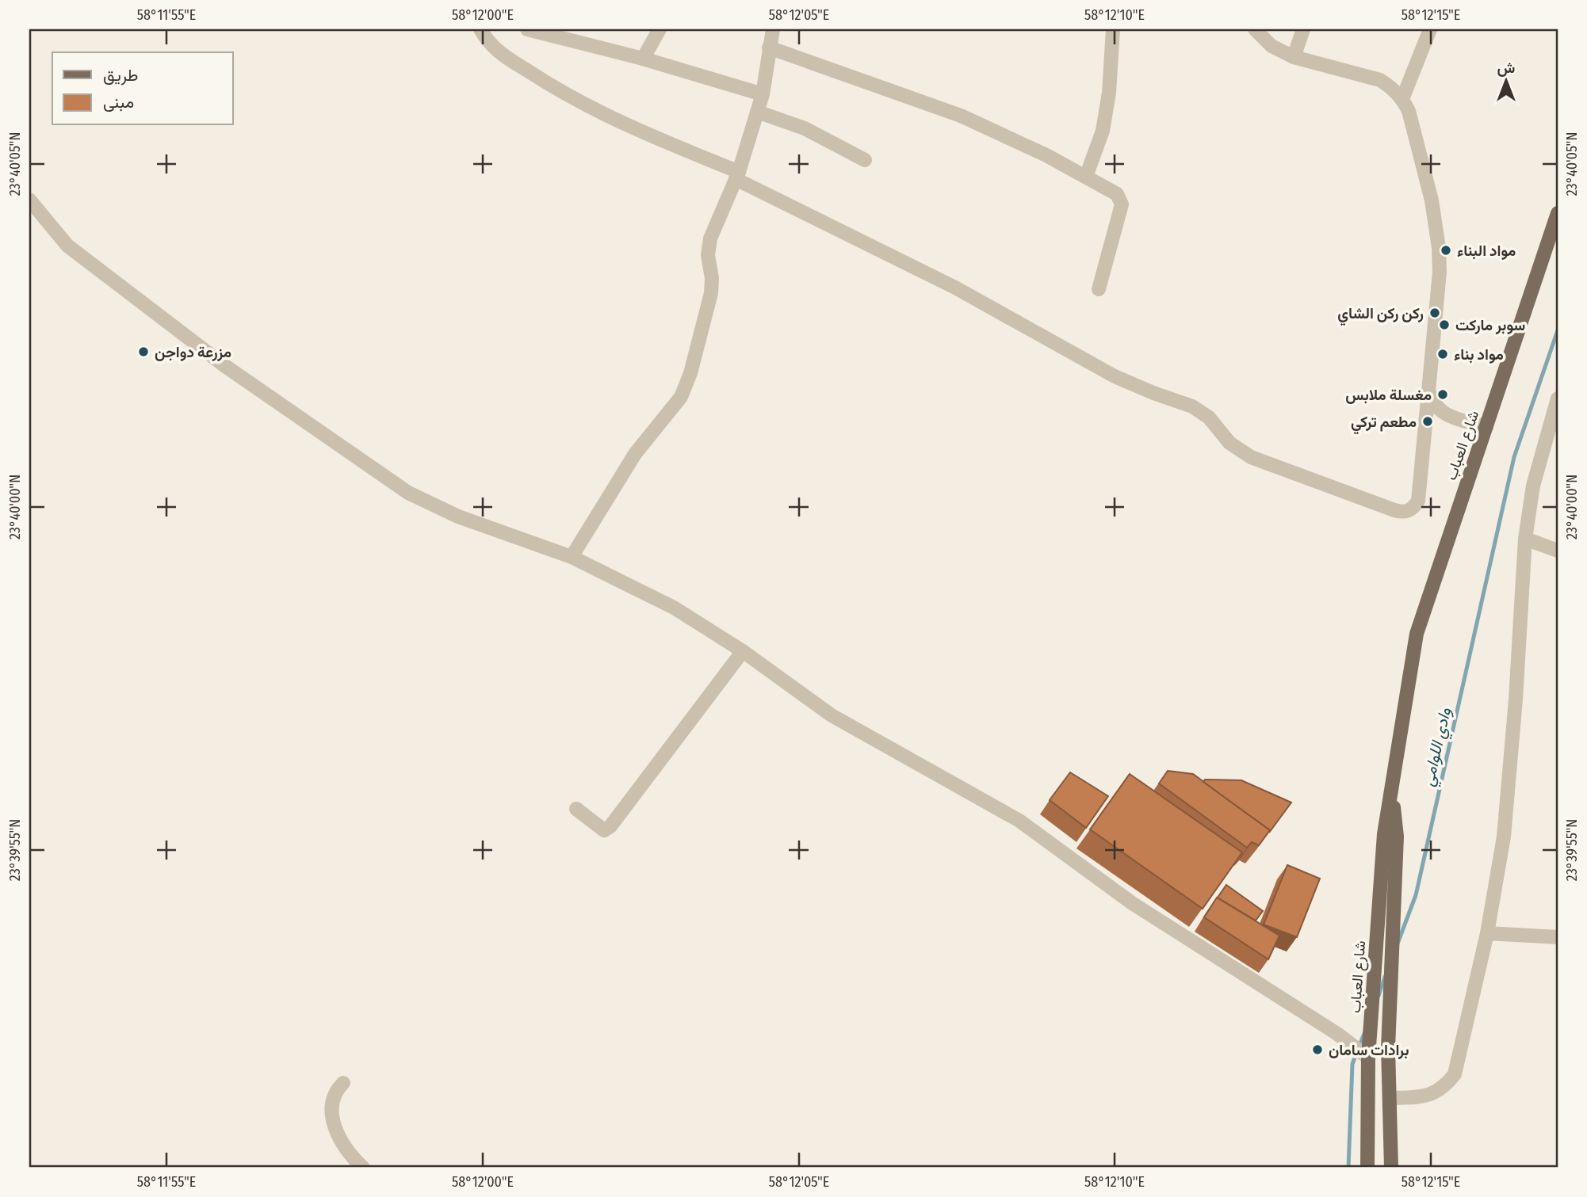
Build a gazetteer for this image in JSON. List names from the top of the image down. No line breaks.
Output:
{"streets":{"main road":["شارع العباب"]},"water":["وادي اللوامي"],"places":["مواد البناء","ركن ركن الشاي","سوبر ماركت","مزرعة دواجن","مواد بناء","مغسلة ملابس","مطعم تركي","برادات سامان"],"legend":["طريق","مبنى"],"north":"top","coordinates":["58°11'55\"E","58°12'00\"E","58°12'05\"E","58°12'10\"E","58°12'15\"E","23°40'05\"N","23°40'00\"N","23°39'55\"N"]}
